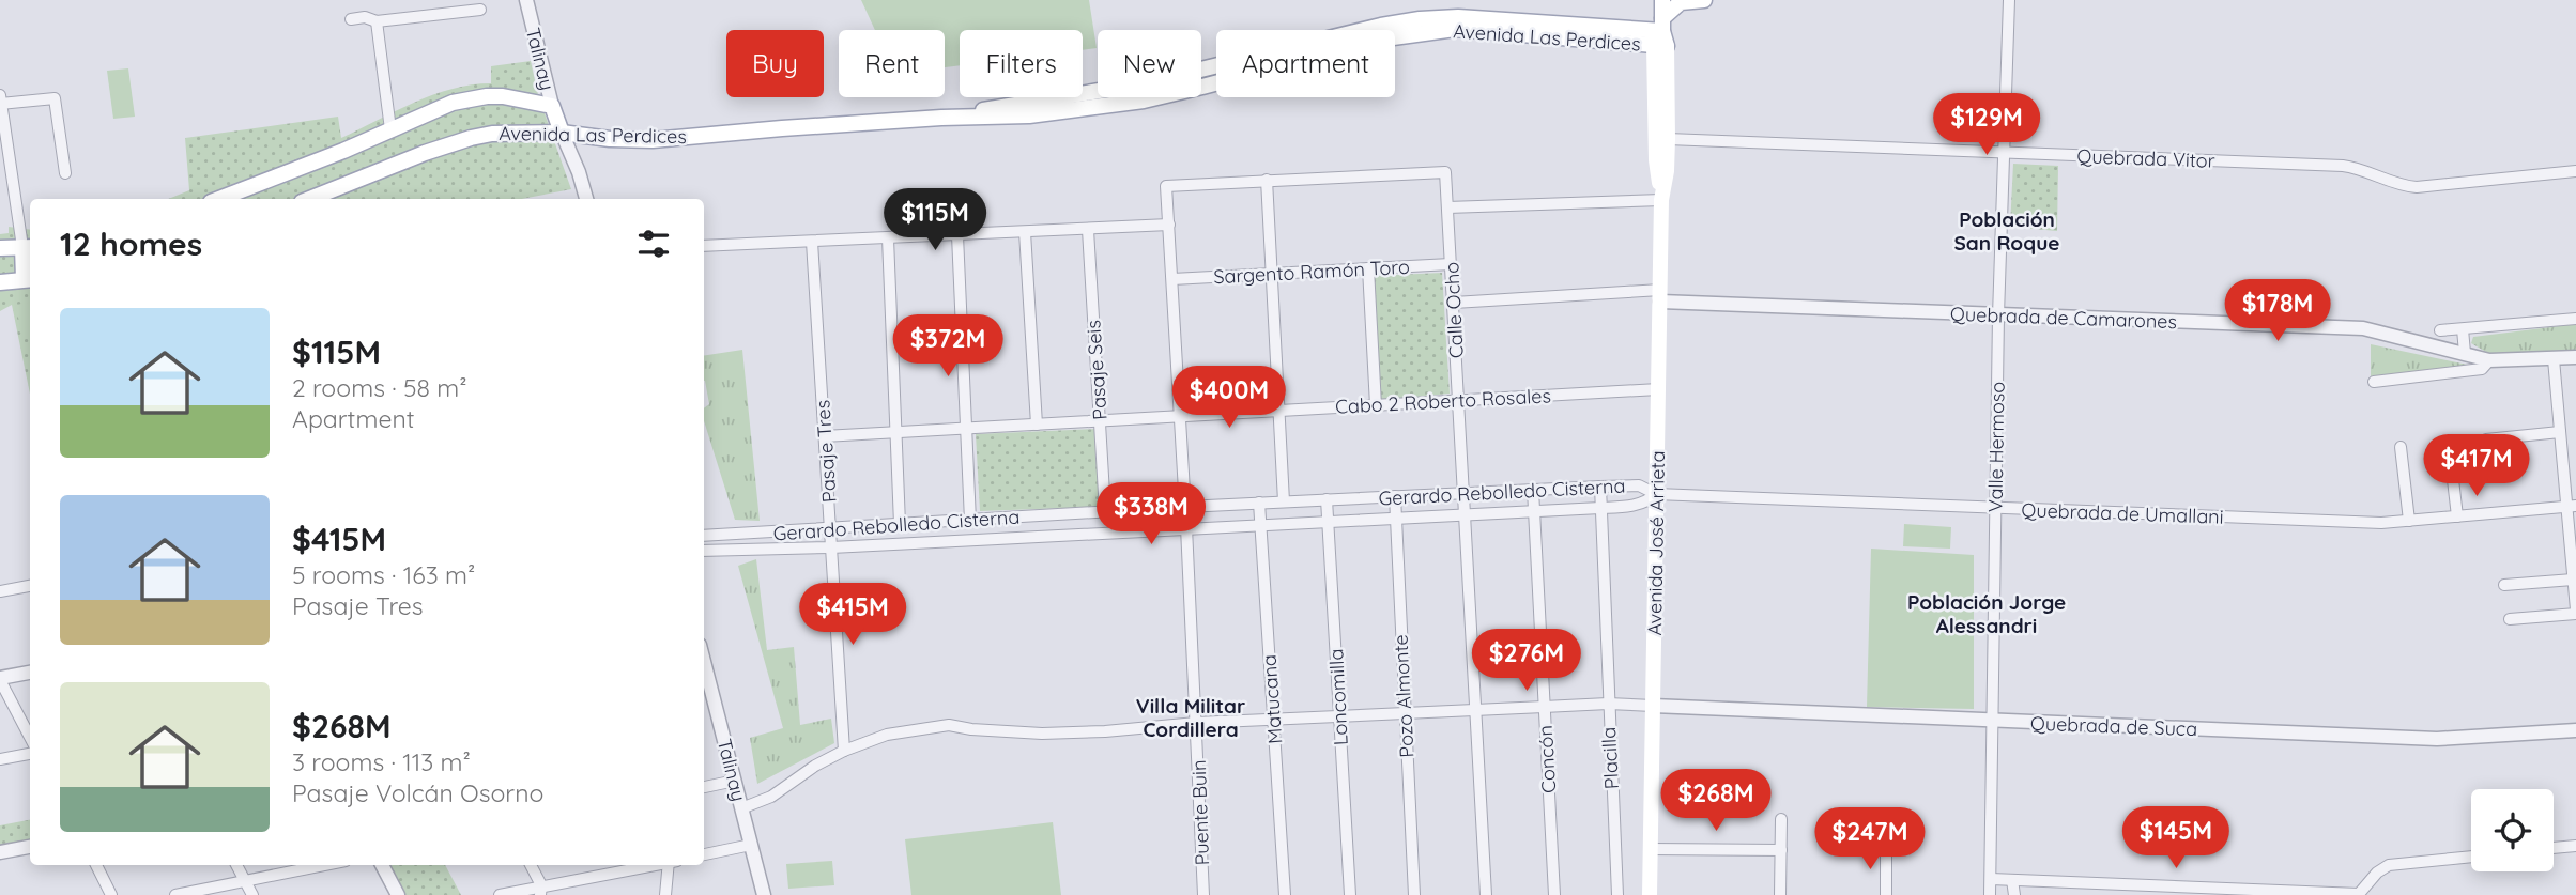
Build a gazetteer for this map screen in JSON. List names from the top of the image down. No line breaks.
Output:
{"streets":{"main road":["Avenida Las Perdices","Talinay","Avenida José Arrieta"],"street":["Quebrada Vitor","Sargento Ramón Toro","Calle Ocho","Quebrada de Camarones","Pasaje Seis","Cabo 2 Roberto Rosales","Valle Hermoso","Pasaje Tres","Gerardo Rebolledo Cisterna","Quebrada de Umallani","Pozo Almonte","Loncomilla","Matucana","Quebrada de Suca","Placilla","Concón","Puente Buin"]},"crossings":[["Avenida Las Perdices","Talinay"],["Avenida Las Perdices","Avenida José Arrieta"],["Quebrada Vitor","Valle Hermoso"],["Quebrada Vitor","Avenida José Arrieta"],["Sargento Ramón Toro","Calle Ocho"],["Sargento Ramón Toro","Puente Buin"],["Calle Ocho","Cabo 2 Roberto Rosales"],["Calle Ocho","Gerardo Rebolledo Cisterna"],["Calle Ocho","Puente Buin"],["Quebrada de Camarones","Valle Hermoso"],["Quebrada de Camarones","Avenida José Arrieta"],["Pasaje Seis","Cabo 2 Roberto Rosales"],["Pasaje Seis","Gerardo Rebolledo Cisterna"],["Cabo 2 Roberto Rosales","Pasaje Tres"],["Cabo 2 Roberto Rosales","Avenida José Arrieta"],["Cabo 2 Roberto Rosales","Puente Buin"],["Valle Hermoso","Quebrada de Umallani"],["Valle Hermoso","Quebrada de Suca"],["Pasaje Tres","Gerardo Rebolledo Cisterna"],["Gerardo Rebolledo Cisterna","Quebrada de Umallani"],["Gerardo Rebolledo Cisterna","Avenida José Arrieta"],["Gerardo Rebolledo Cisterna","Pozo Almonte"],["Gerardo Rebolledo Cisterna","Loncomilla"],["Gerardo Rebolledo Cisterna","Matucana"],["Gerardo Rebolledo Cisterna","Placilla"],["Gerardo Rebolledo Cisterna","Concón"],["Gerardo Rebolledo Cisterna","Puente Buin"],["Quebrada de Umallani","Avenida José Arrieta"],["Avenida José Arrieta","Quebrada de Suca"]],"districts":["Población San Roque","Población Jorge Alessandri","Villa Militar Cordillera"],"page":{"chip":["Buy","Rent","Filters","New","Apartment"],"price":["$129M","$115M","$178M","$372M","$400M","$417M","$338M","$415M","$276M","$268M","$145M","$247M"],"heading":"12 homes","list":[{"name":"$115M","note":"2 rooms · 58 m² · Apartment"},{"name":"$415M","note":"5 rooms · 163 m² · Pasaje Tres"},{"name":"$268M","note":"3 rooms · 113 m² · Pasaje Volcán Osorno"}]}}
